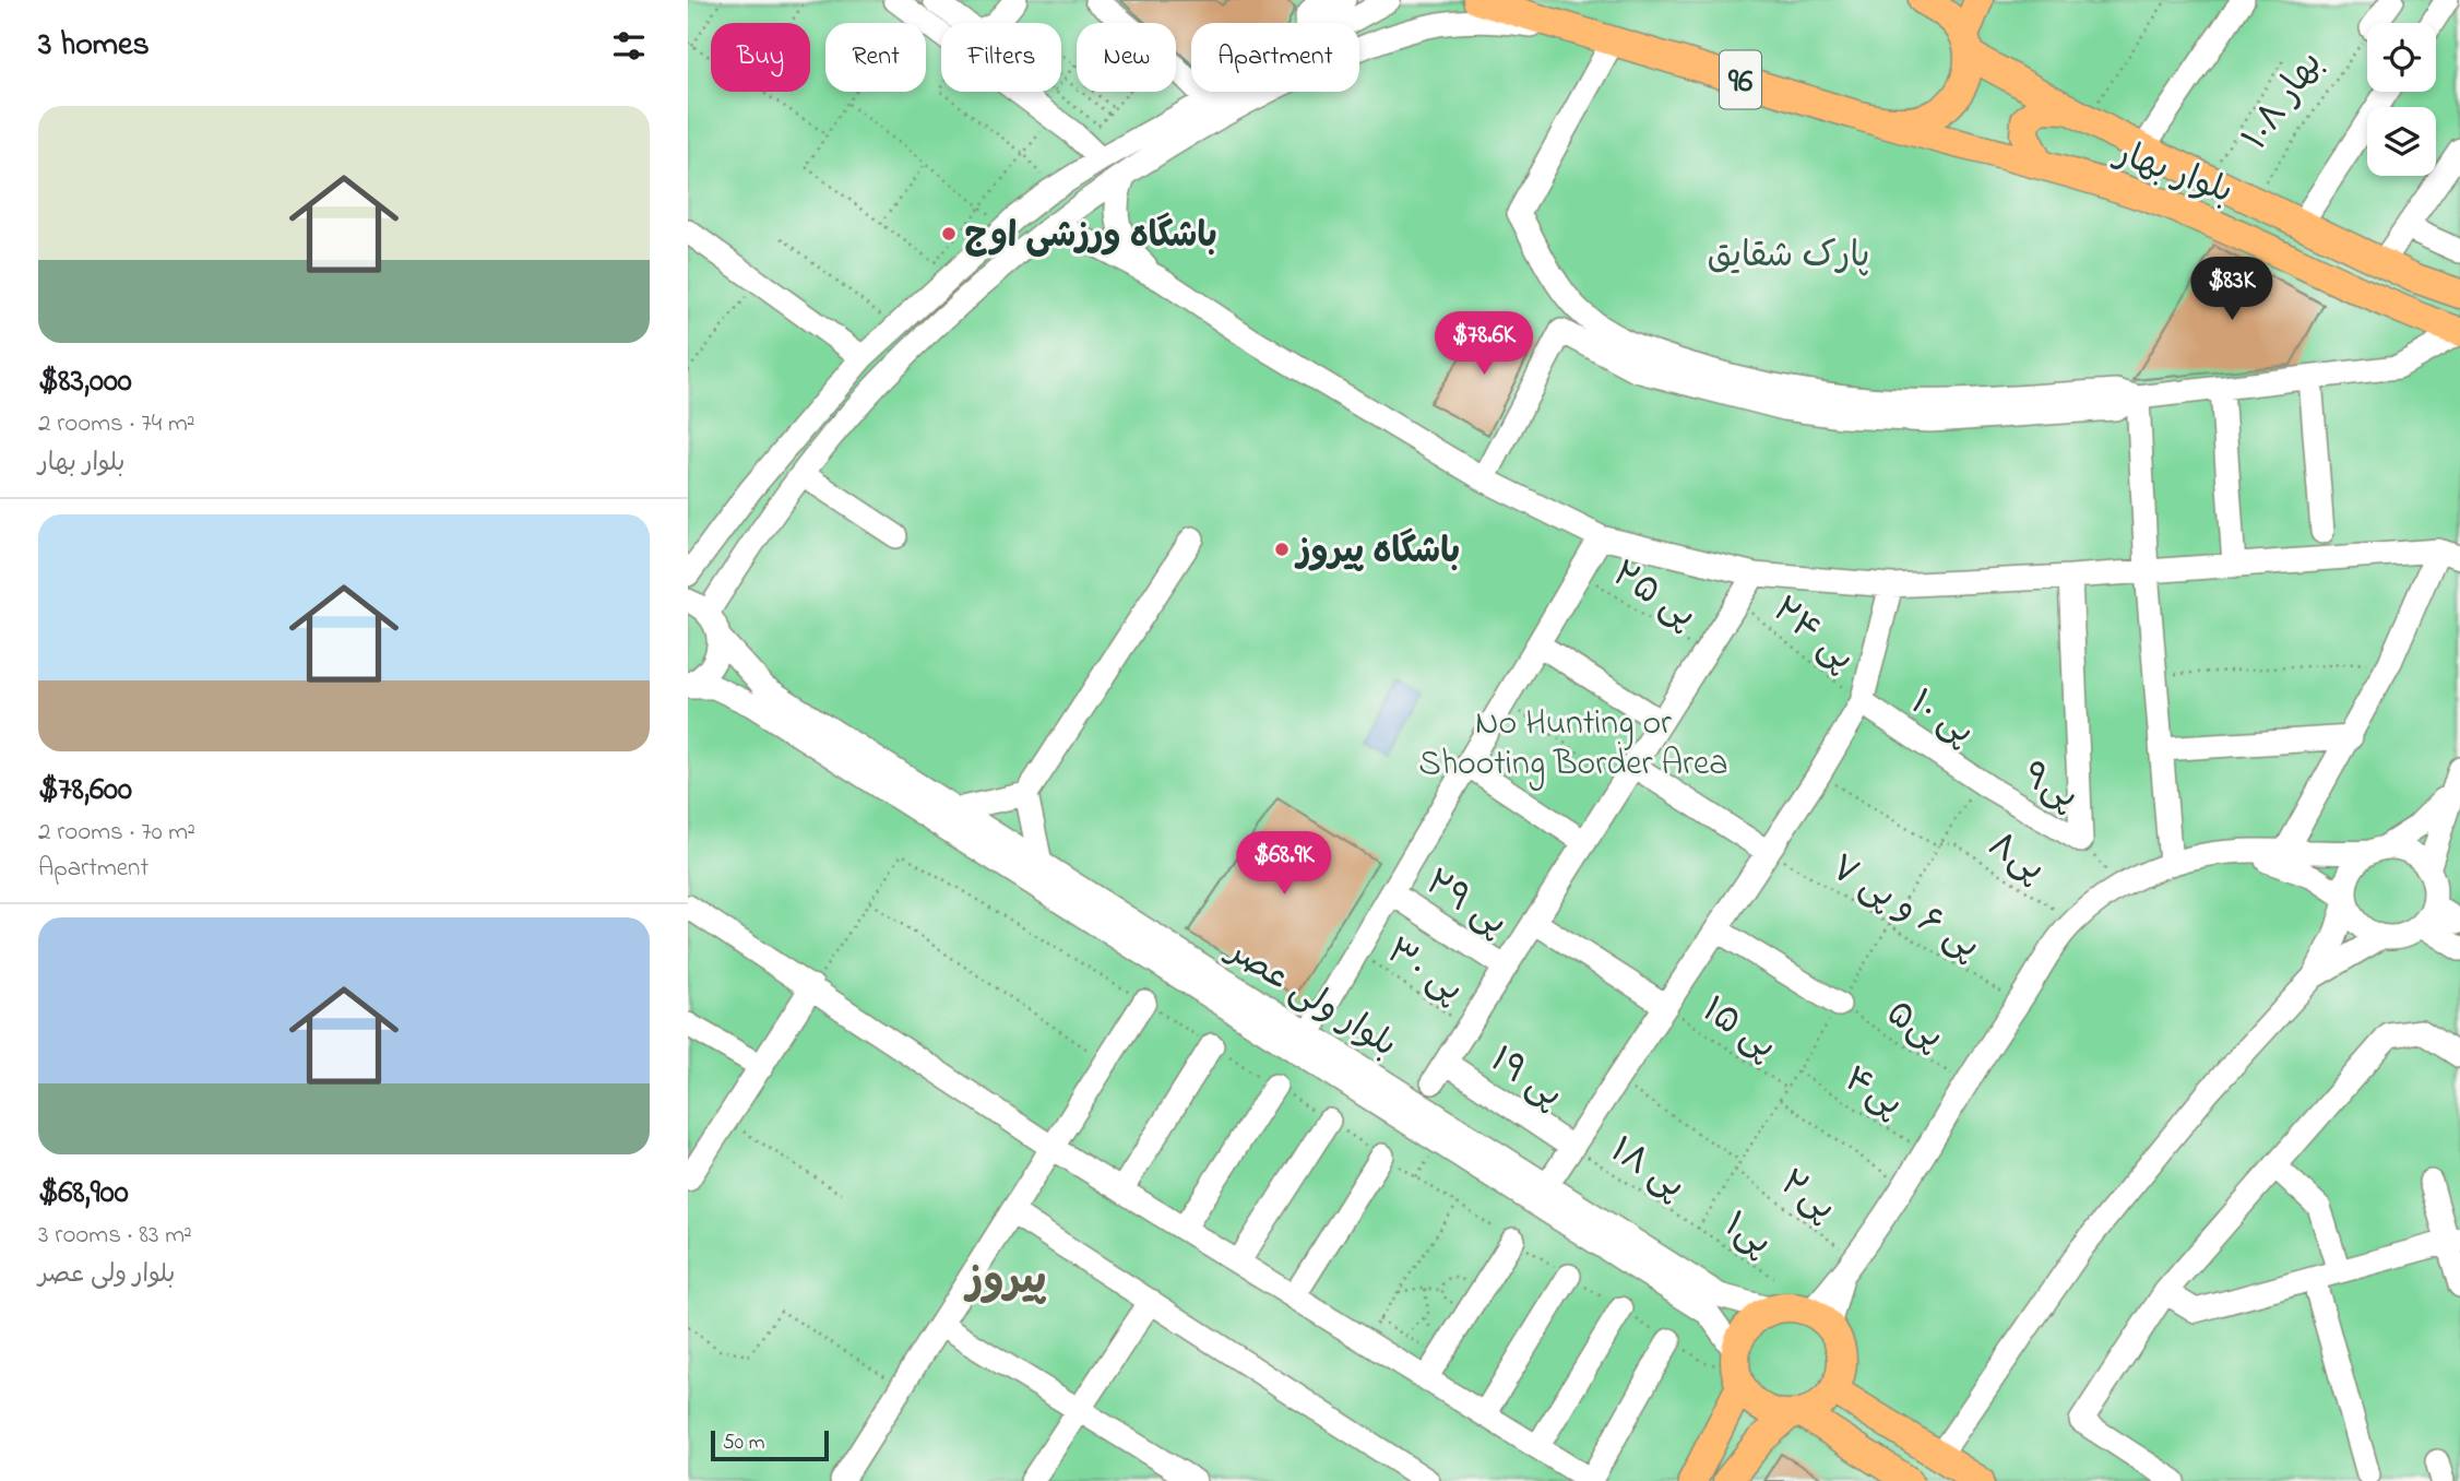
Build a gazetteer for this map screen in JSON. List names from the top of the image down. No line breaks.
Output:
{"streets":{"main road":["96","بلوار بهار"],"street":["پی ۱۰","پی۹","پی ۲۹","بلوار ولی عصر","پی ۱۹"],"path":["بهار ۱۰۸","پی ۲۵","پی ۲۴","پی۸","پی ۶ و پی ۷","پی ۳۰","پی۵","پی ۱۵","پی۴","پی ۱۸","پی۲","پی۱"]},"crossings":[["96","بلوار بهار"],["بهار ۱۰۸","بلوار بهار"],["پی ۲۴","پی ۱۰"],["پی ۱۰","پی۹"],["پی ۱۹","پی ۱۸"],["پی ۱۸","پی۱"]],"districts":["پیروز"],"parks":["پارک شقایق","No Hunting or Shooting Border Area"],"places":["باشگاه ورزشی اوج","باشگاه پیروز"],"scale_bar":"50 m","page":{"heading":"3 homes","chip":["Buy","Rent","Filters","New","Apartment"],"list":[{"name":"$83,000","note":"2 rooms · 74 m² · بلوار بهار"},{"name":"$78,600","note":"2 rooms · 70 m² · Apartment"},{"name":"$68,900","note":"3 rooms · 83 m² · بلوار ولی عصر"}],"price":["$83K","$78.6K","$68.9K"],"scale":"50 m"}}
